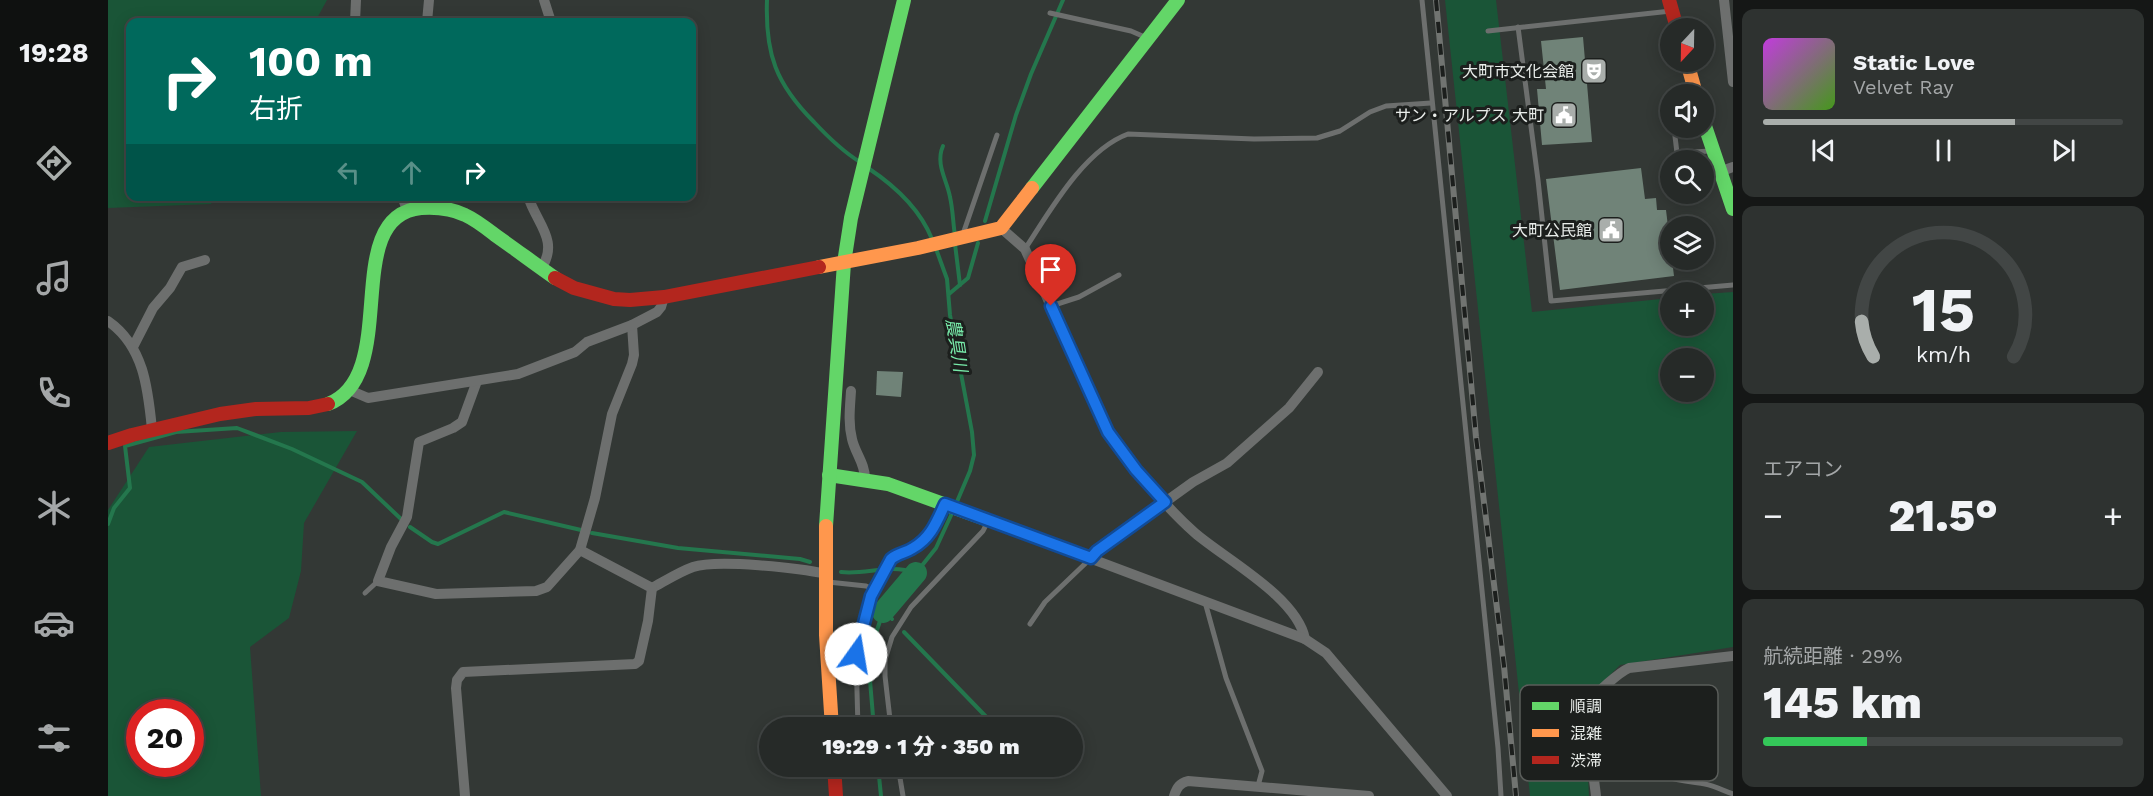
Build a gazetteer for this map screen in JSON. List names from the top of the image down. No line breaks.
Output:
{"water":["農具川"],"places":{"theatre":["大町市文化会館"],"public building":["サン・アルプス 大町","大町公民館"]},"legend":["順調","混雑","渋滞"],"north":"bottom","page":{"tabs":"19:28","map_buttons":["+","−"],"turn":["100 m","右折"],"song":["Static Love","Velvet Ray"],"tile":["エアコン",["航続距離 · 29%","145 km"]],"heat":["−","21.5°","+"],"limit":"20","trip":"19:29 · 1 分 · 350 m","gauge":["15","km/h"]}}
